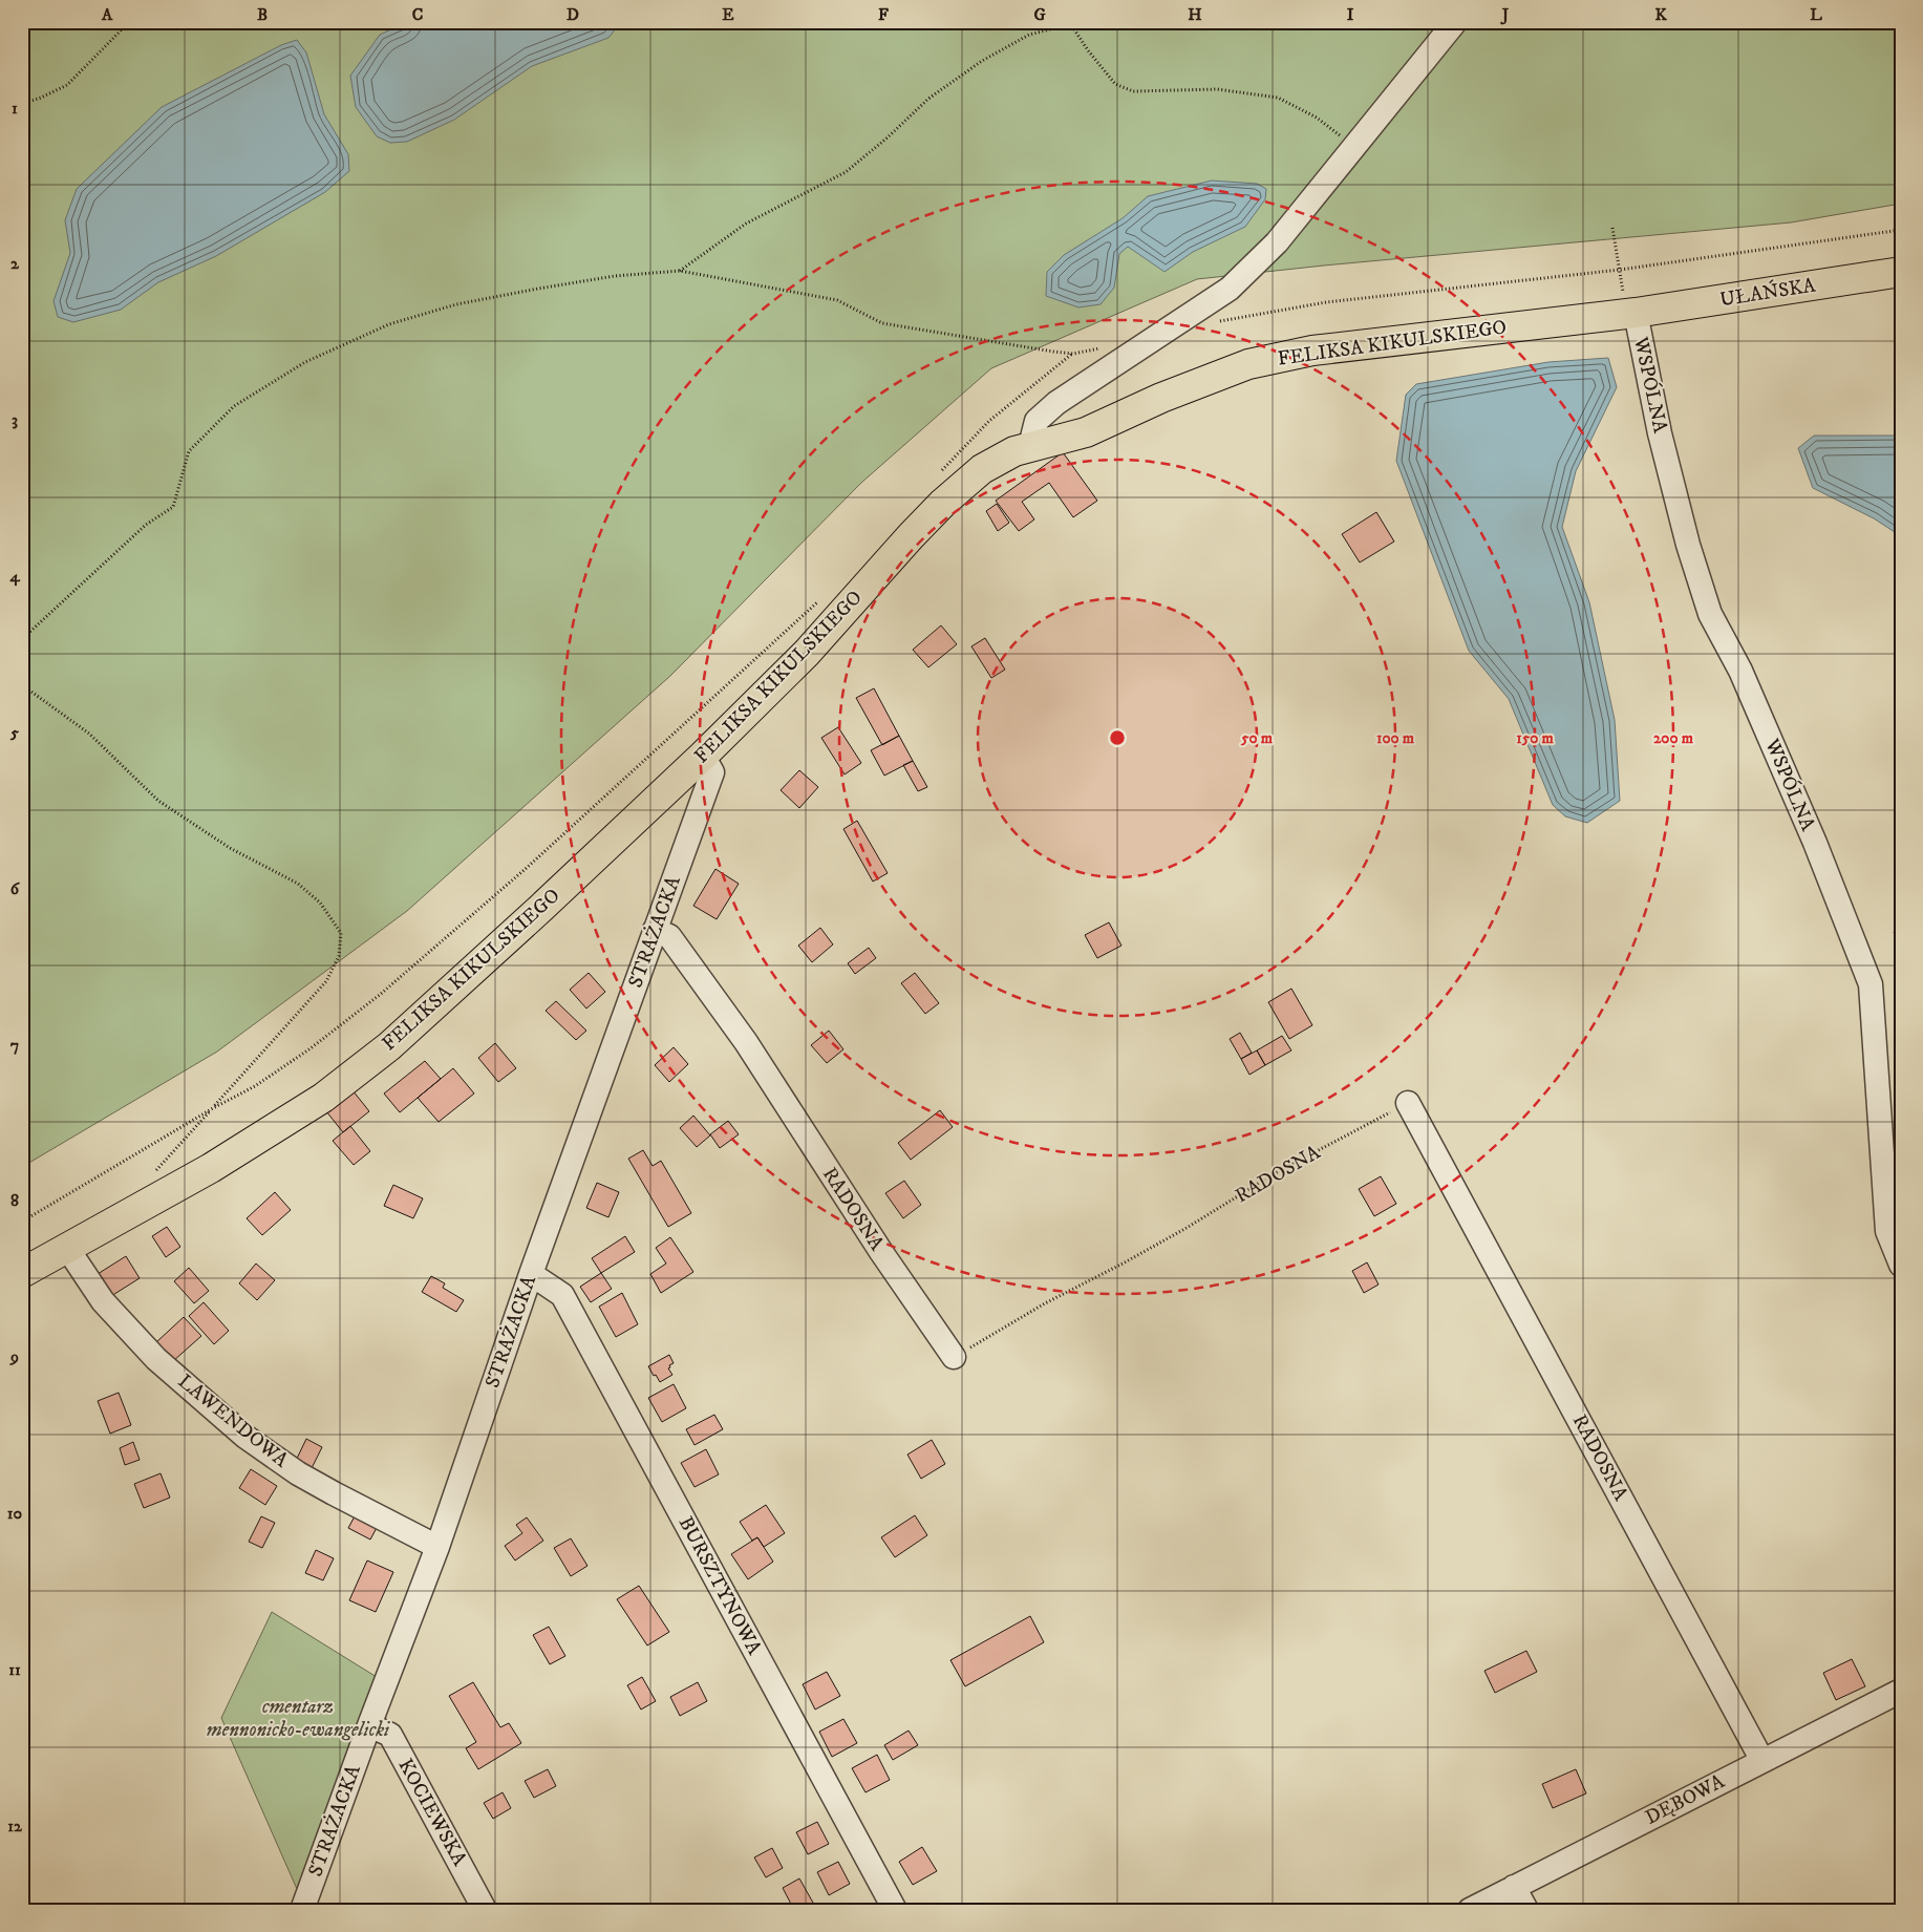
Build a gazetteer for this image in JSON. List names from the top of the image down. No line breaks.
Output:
{"streets":{"main road":["UŁAŃSKA","FELIKSA KIKULSKIEGO"],"street":["WSPÓLNA","STRAŻACKA","RADOSNA","LAWENDOWA","BURSZTYNOWA","DĘBOWA","KOCIEWSKA"]},"crossings":[["UŁAŃSKA","FELIKSA KIKULSKIEGO"],["UŁAŃSKA","WSPÓLNA"],["FELIKSA KIKULSKIEGO","WSPÓLNA"],["FELIKSA KIKULSKIEGO","STRAŻACKA"],["FELIKSA KIKULSKIEGO","LAWENDOWA"],["STRAŻACKA","RADOSNA"],["STRAŻACKA","LAWENDOWA"],["STRAŻACKA","BURSZTYNOWA"],["STRAŻACKA","KOCIEWSKA"],["RADOSNA","DĘBOWA"]],"parks":["cmentarz mennonicko-ewangelicki"],"grid":{"columns":["A","B","C","D","E","F","G","H","I","J","K","L"],"rows":["1","2","3","4","5","6","7","8","9","10","11","12"]},"rings":["50 m","100 m","150 m","200 m"]}
